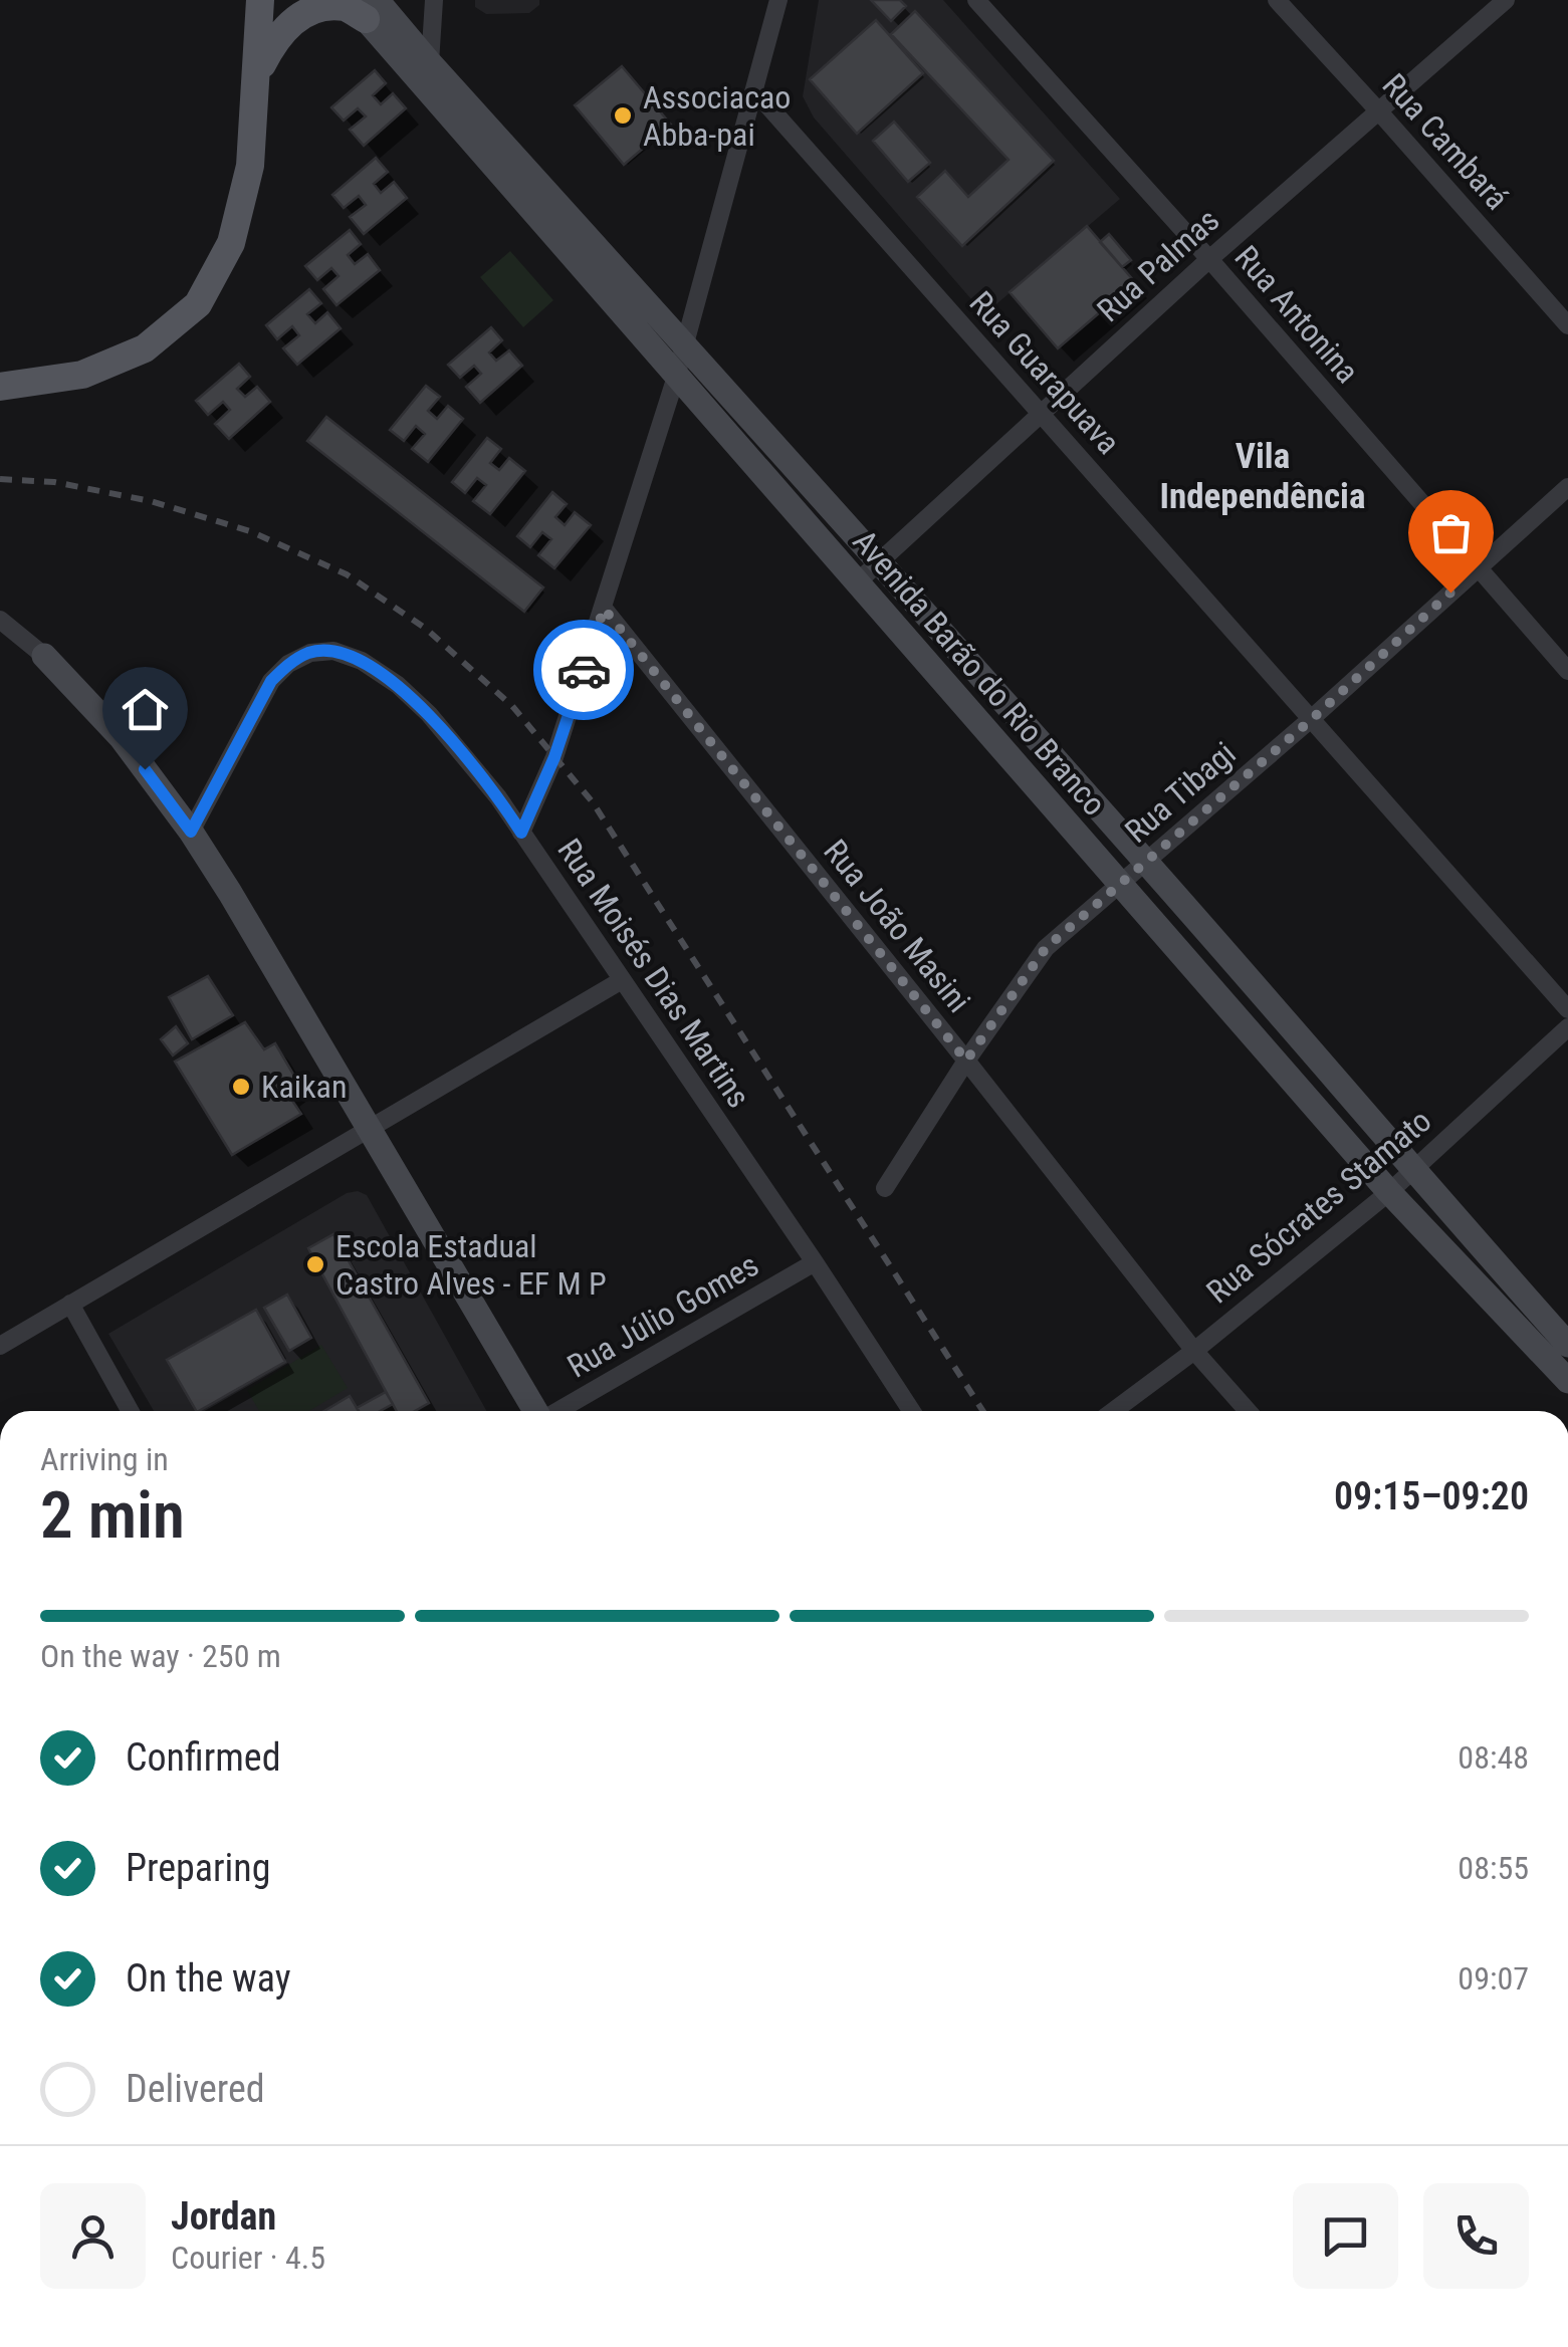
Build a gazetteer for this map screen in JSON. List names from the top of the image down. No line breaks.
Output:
{"streets":{"street":["Rua Cambará","Rua Palmas","Rua Antonina","Rua Guarapuava","Avenida Barão do Rio Branco","Rua Tibagi","Rua João Masini","Rua Moisés Dias Martins","Rua Sócrates Stamato","Rua Júlio Gomes"]},"crossings":[["Rua Cambará","Rua Palmas"],["Rua Palmas","Rua Antonina"],["Rua Palmas","Rua Guarapuava"],["Rua Palmas","Avenida Barão do Rio Branco"],["Rua Antonina","Rua Tibagi"],["Rua Guarapuava","Rua Tibagi"],["Avenida Barão do Rio Branco","Rua Tibagi"],["Avenida Barão do Rio Branco","Rua Sócrates Stamato"],["Rua Tibagi","Rua João Masini"],["Rua João Masini","Rua Sócrates Stamato"],["Rua Moisés Dias Martins","Rua Júlio Gomes"]],"districts":["Vila Independência"],"places":["Associacao Abba-pai","Kaikan","Escola Estadual Castro Alves - EF M P"],"page":{"heading":["2 min","Arriving in","09:15–09:20"],"panel":["Jordan","Courier · 4.5"],"bar":"On the way · 250 m","list":[["Confirmed","08:48"],["Preparing","08:55"],["On the way","09:07"],"Delivered"]}}
